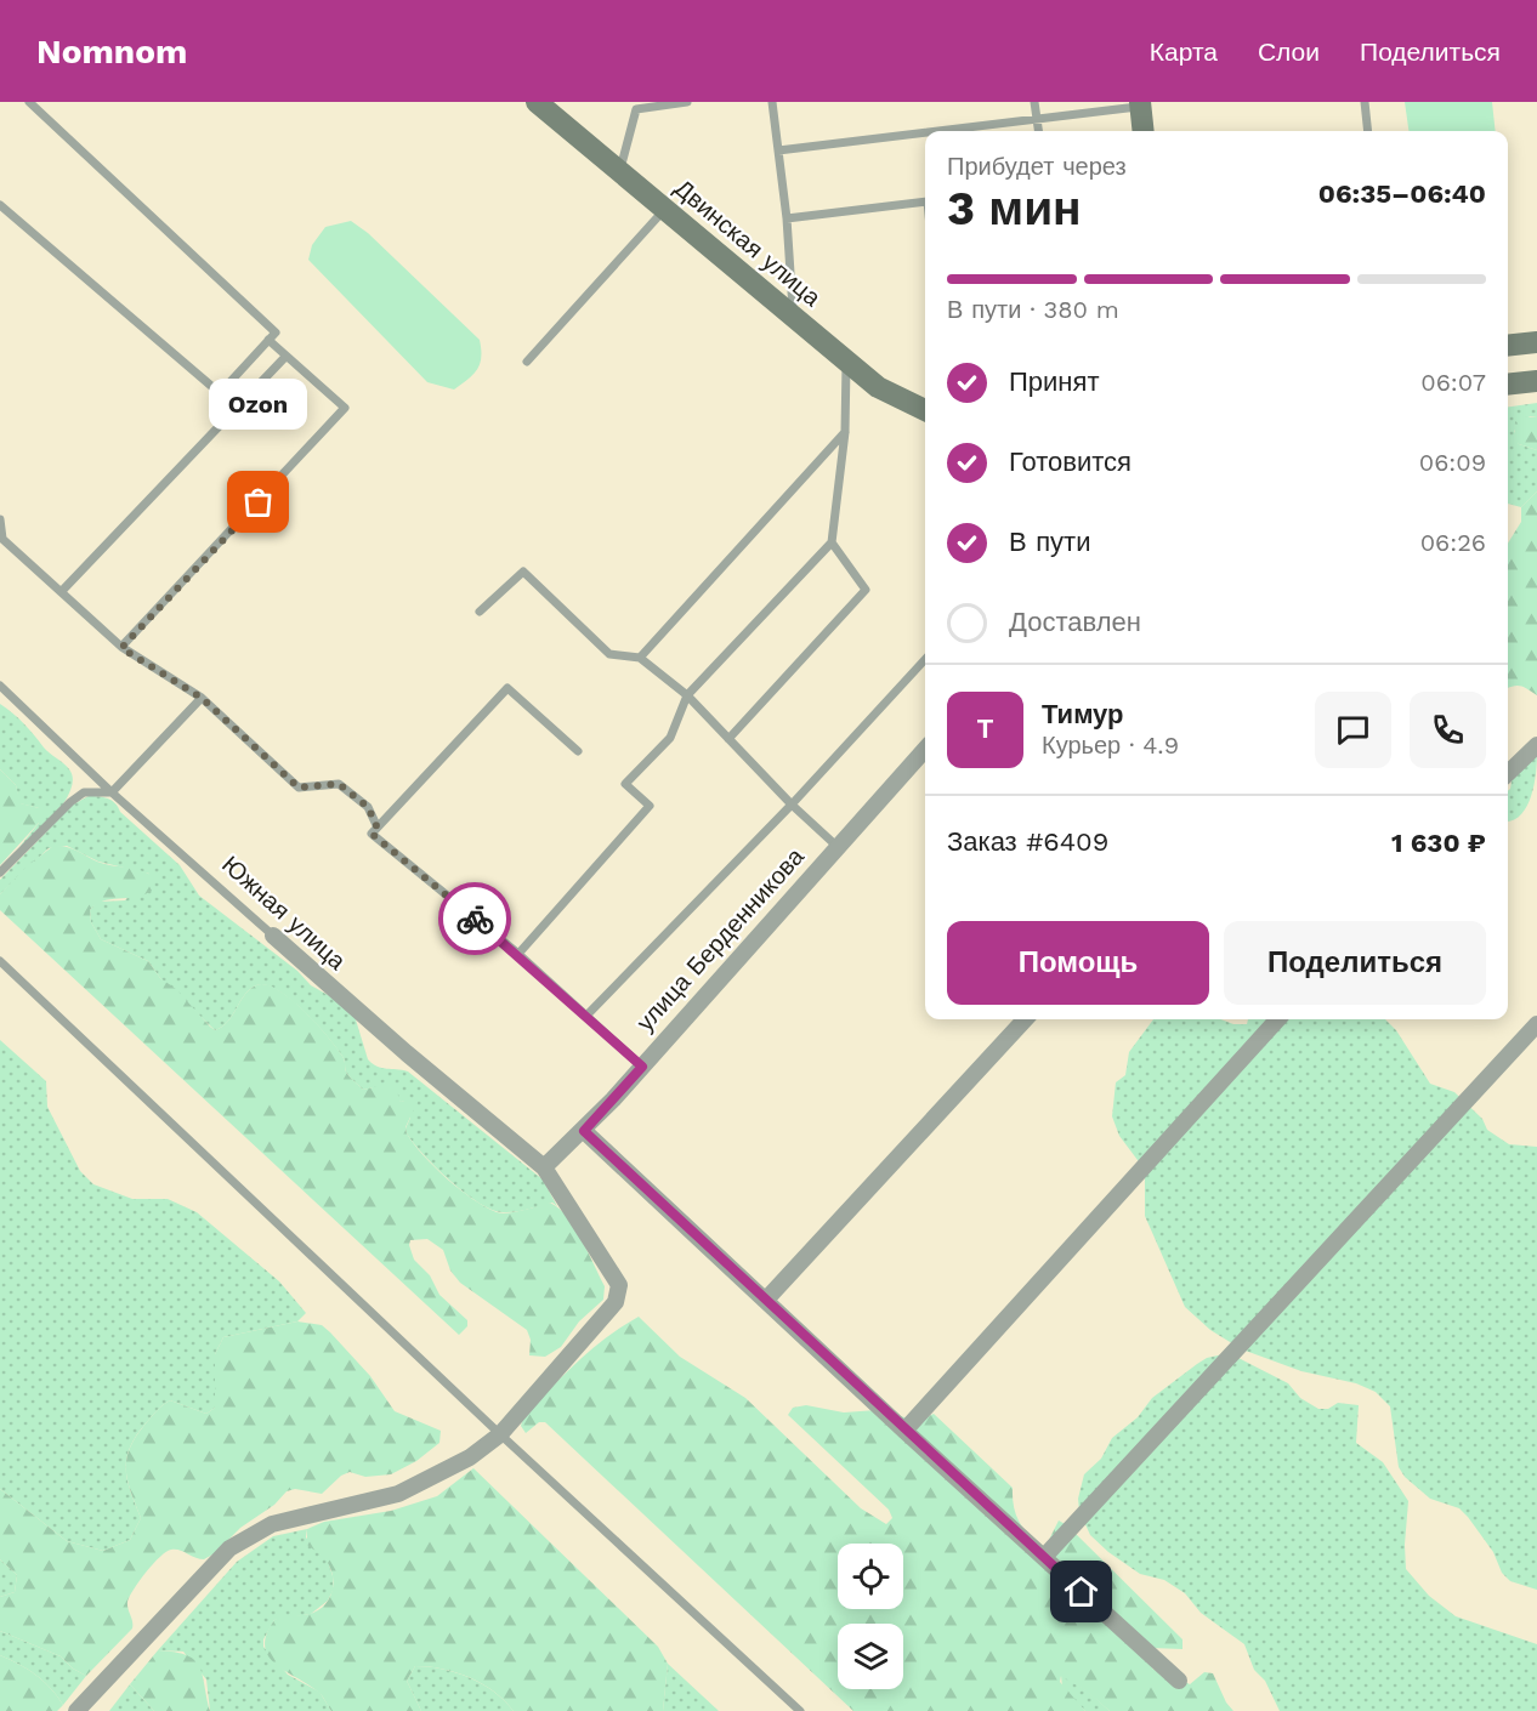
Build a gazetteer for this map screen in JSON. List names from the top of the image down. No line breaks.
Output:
{"streets":{"street":["Двинская улица","Южная улица","улица Берденникова"]},"crossings":[["Южная улица","улица Берденникова"]],"places":["Ozon"],"page":{"header":"Nomnom","nav":["Карта","Слои","Поделиться"],"heading":["3 мин","Прибудет через","06:35–06:40"],"panel":["Тимур","Курьер · 4.9","Заказ #6409","1 630 ₽"],"bar":"В пути · 380 m","list":[["Принят","06:07"],["Готовится","06:09"],["В пути","06:26"],"Доставлен"],"bubble":"Ozon","round":"Т","buttons":["Помощь","Поделиться"]}}
